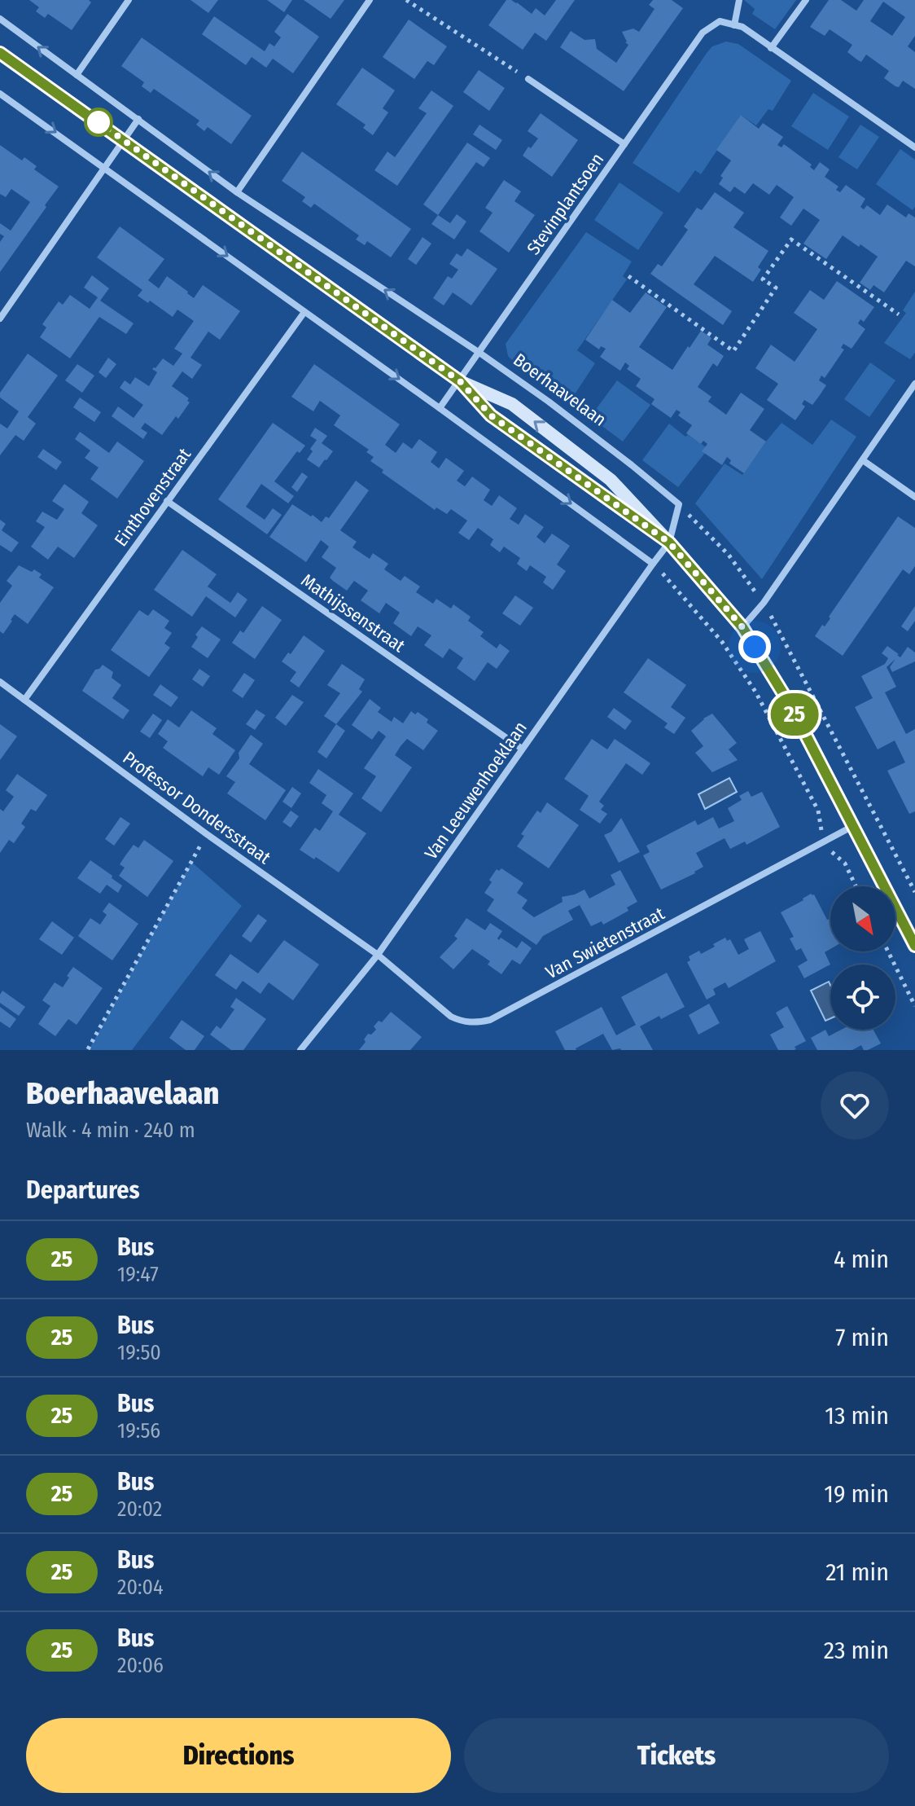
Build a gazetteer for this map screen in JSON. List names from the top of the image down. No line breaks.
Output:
{"streets":{"street":["Stevinplantsoen","Boerhaavelaan","Einthovenstraat","Mathijssenstraat","Van Leeuwenhoeklaan","Professor Dondersstraat","Van Swietenstraat"]},"crossings":[["Stevinplantsoen","Boerhaavelaan"],["Einthovenstraat","Mathijssenstraat"],["Einthovenstraat","Professor Dondersstraat"],["Mathijssenstraat","Van Leeuwenhoeklaan"],["Van Leeuwenhoeklaan","Professor Dondersstraat"],["Van Leeuwenhoeklaan","Van Swietenstraat"],["Professor Dondersstraat","Van Swietenstraat"]],"one_way":["Boerhaavelaan"],"lines":["bus line 25"],"north":"bottom right","page":{"on_map":"25","heading":[["Boerhaavelaan","Walk · 4 min · 240 m"],"Departures"],"list":[{"mark":"25","name":"Bus","note":"19:47","value":"4 min"},{"mark":"25","name":"Bus","note":"19:50","value":"7 min"},{"mark":"25","name":"Bus","note":"19:56","value":"13 min"},{"mark":"25","name":"Bus","note":"20:02","value":"19 min"},{"mark":"25","name":"Bus","note":"20:04","value":"21 min"},{"mark":"25","name":"Bus","note":"20:06","value":"23 min"}],"buttons":["Directions","Tickets"]}}
